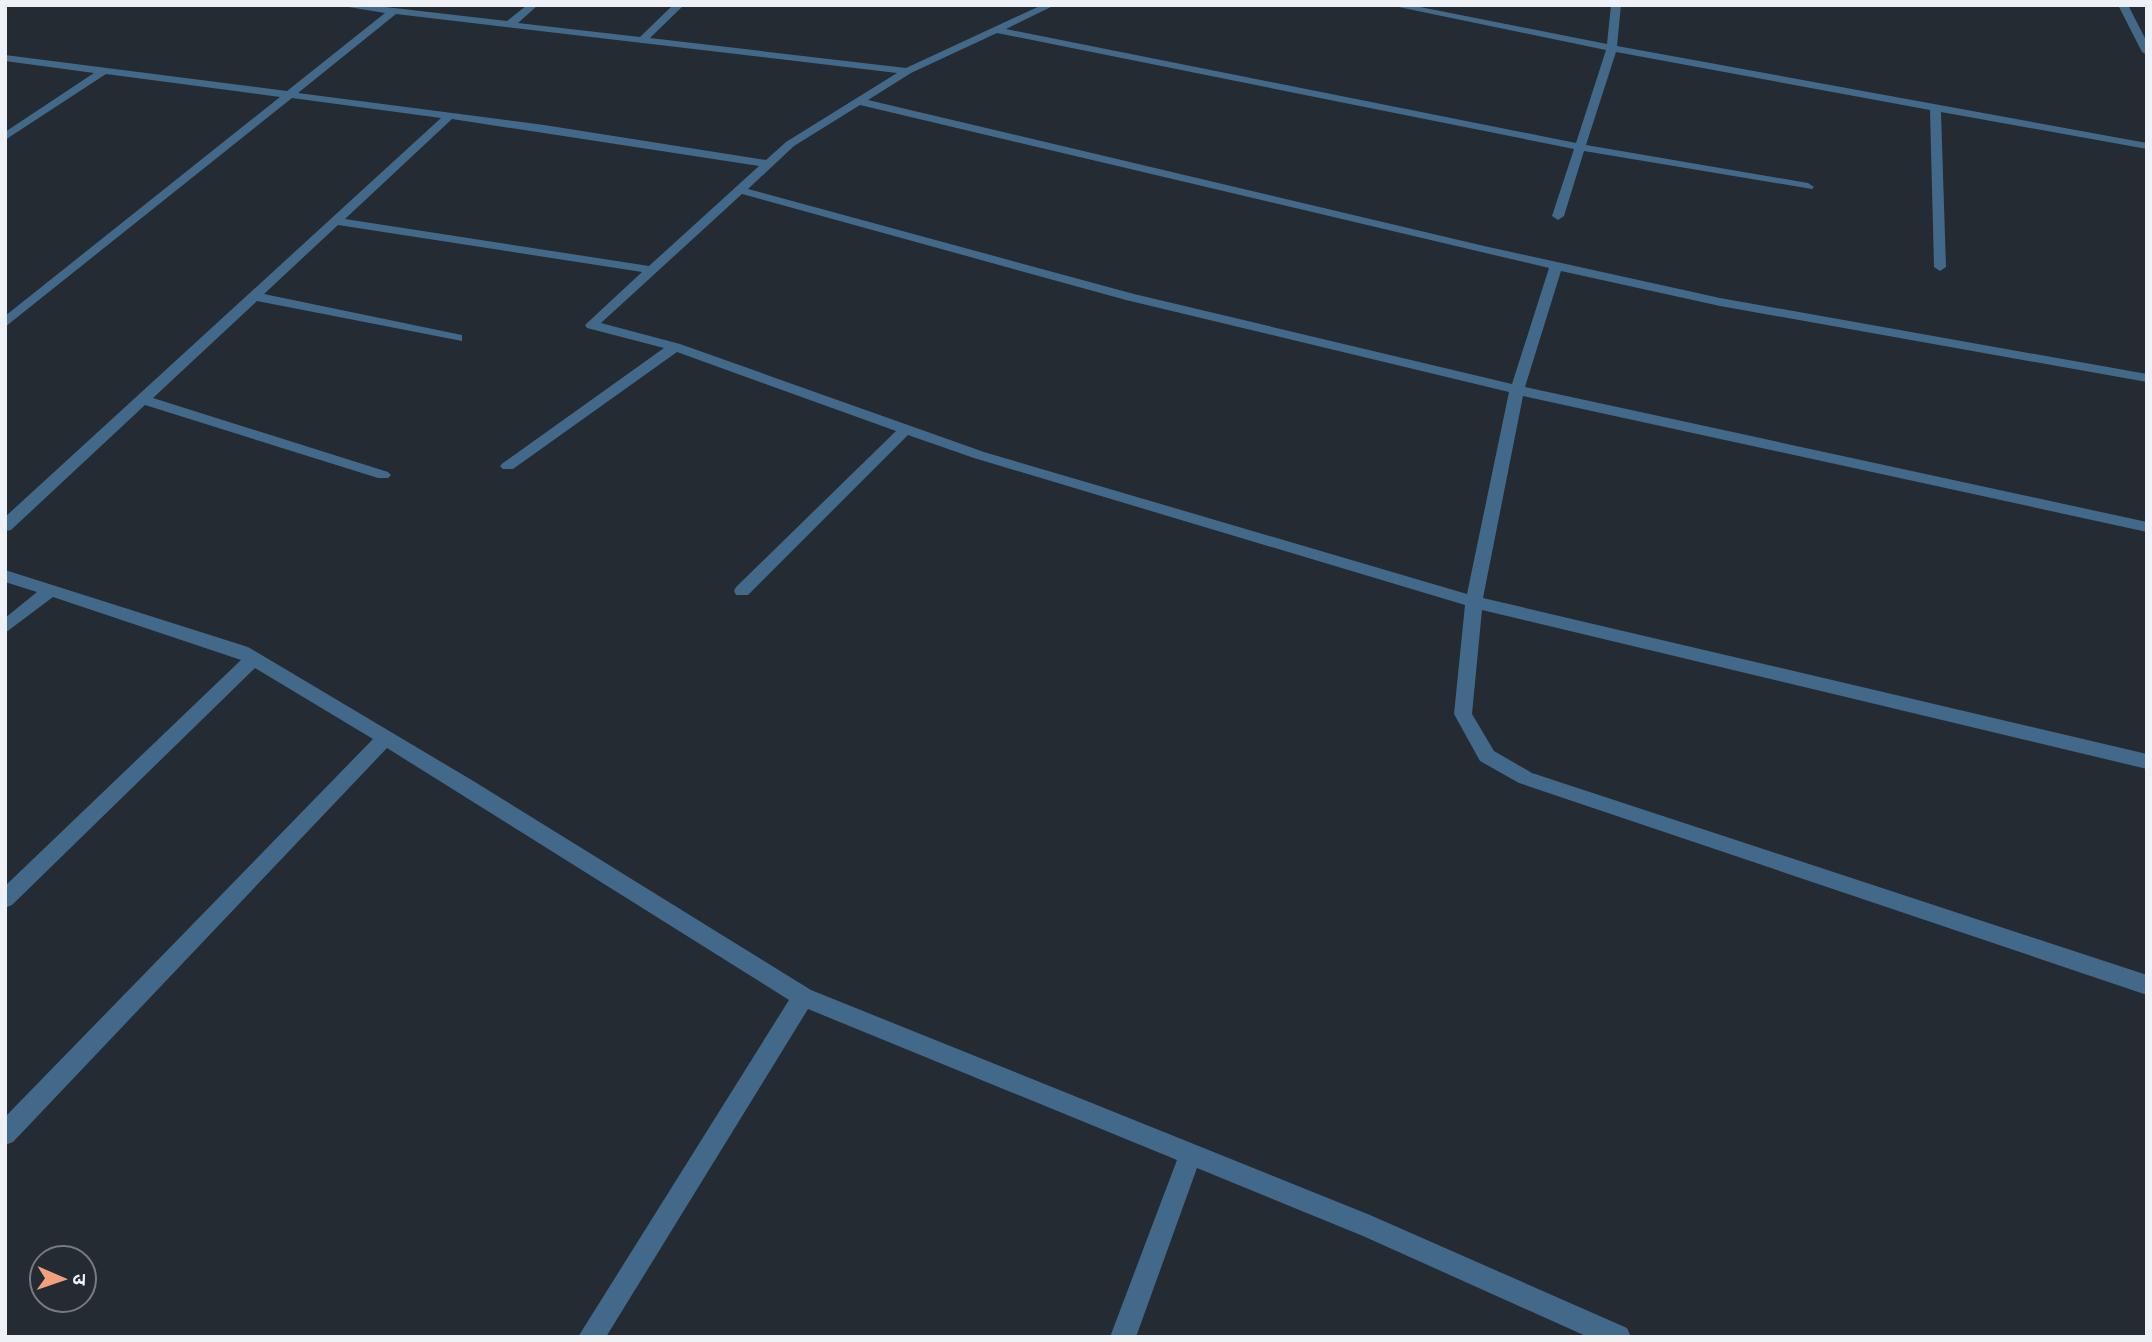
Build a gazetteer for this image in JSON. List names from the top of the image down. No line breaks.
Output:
{"north":"right"}
